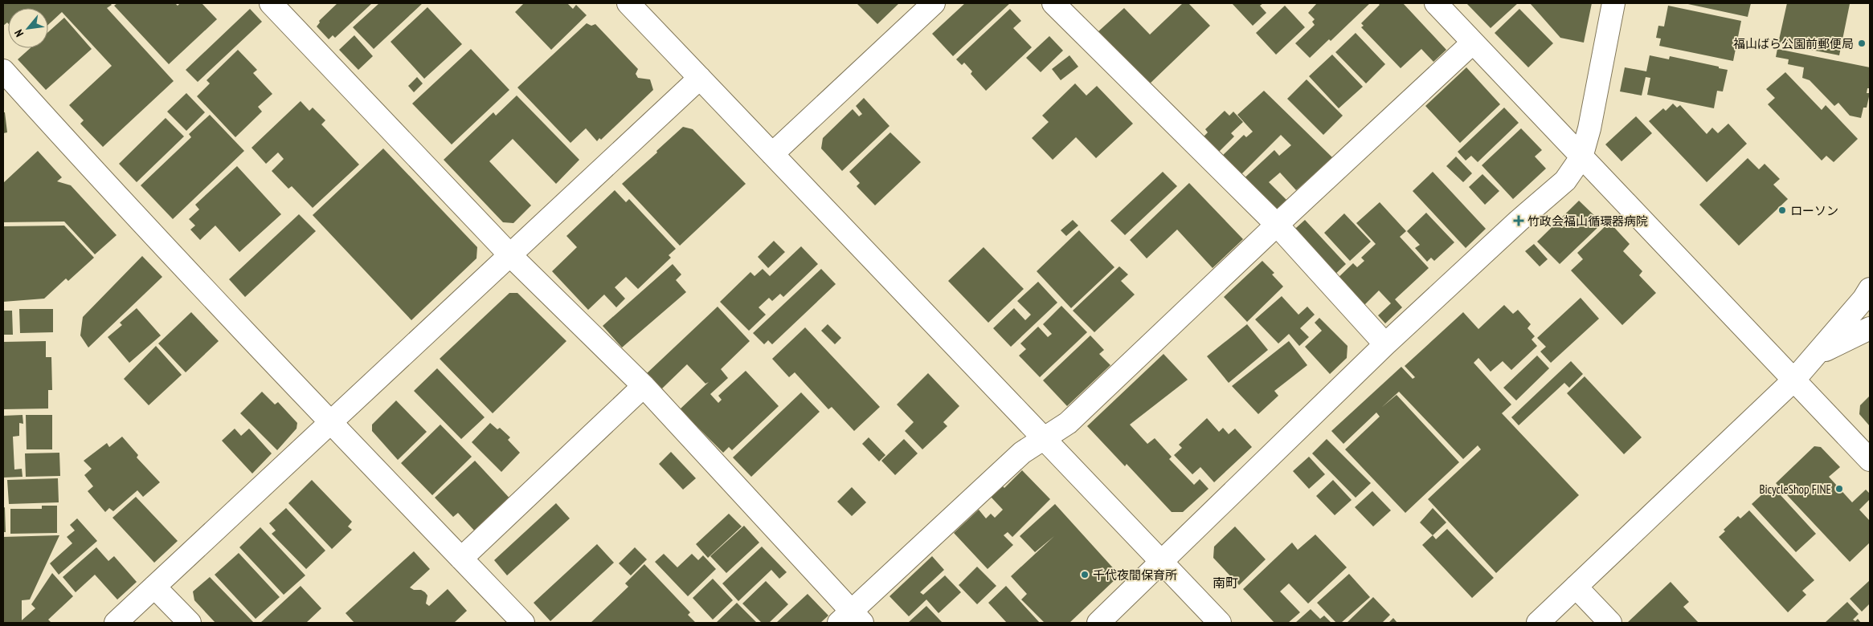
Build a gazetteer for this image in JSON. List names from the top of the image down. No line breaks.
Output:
{"districts":["南町"],"places":{"other":["福山ばら公園前郵便局","ローソン","BicycleShop FINE","千代夜間保育所"],"health":["竹政会福山循環器病院"]},"north":"bottom left"}
